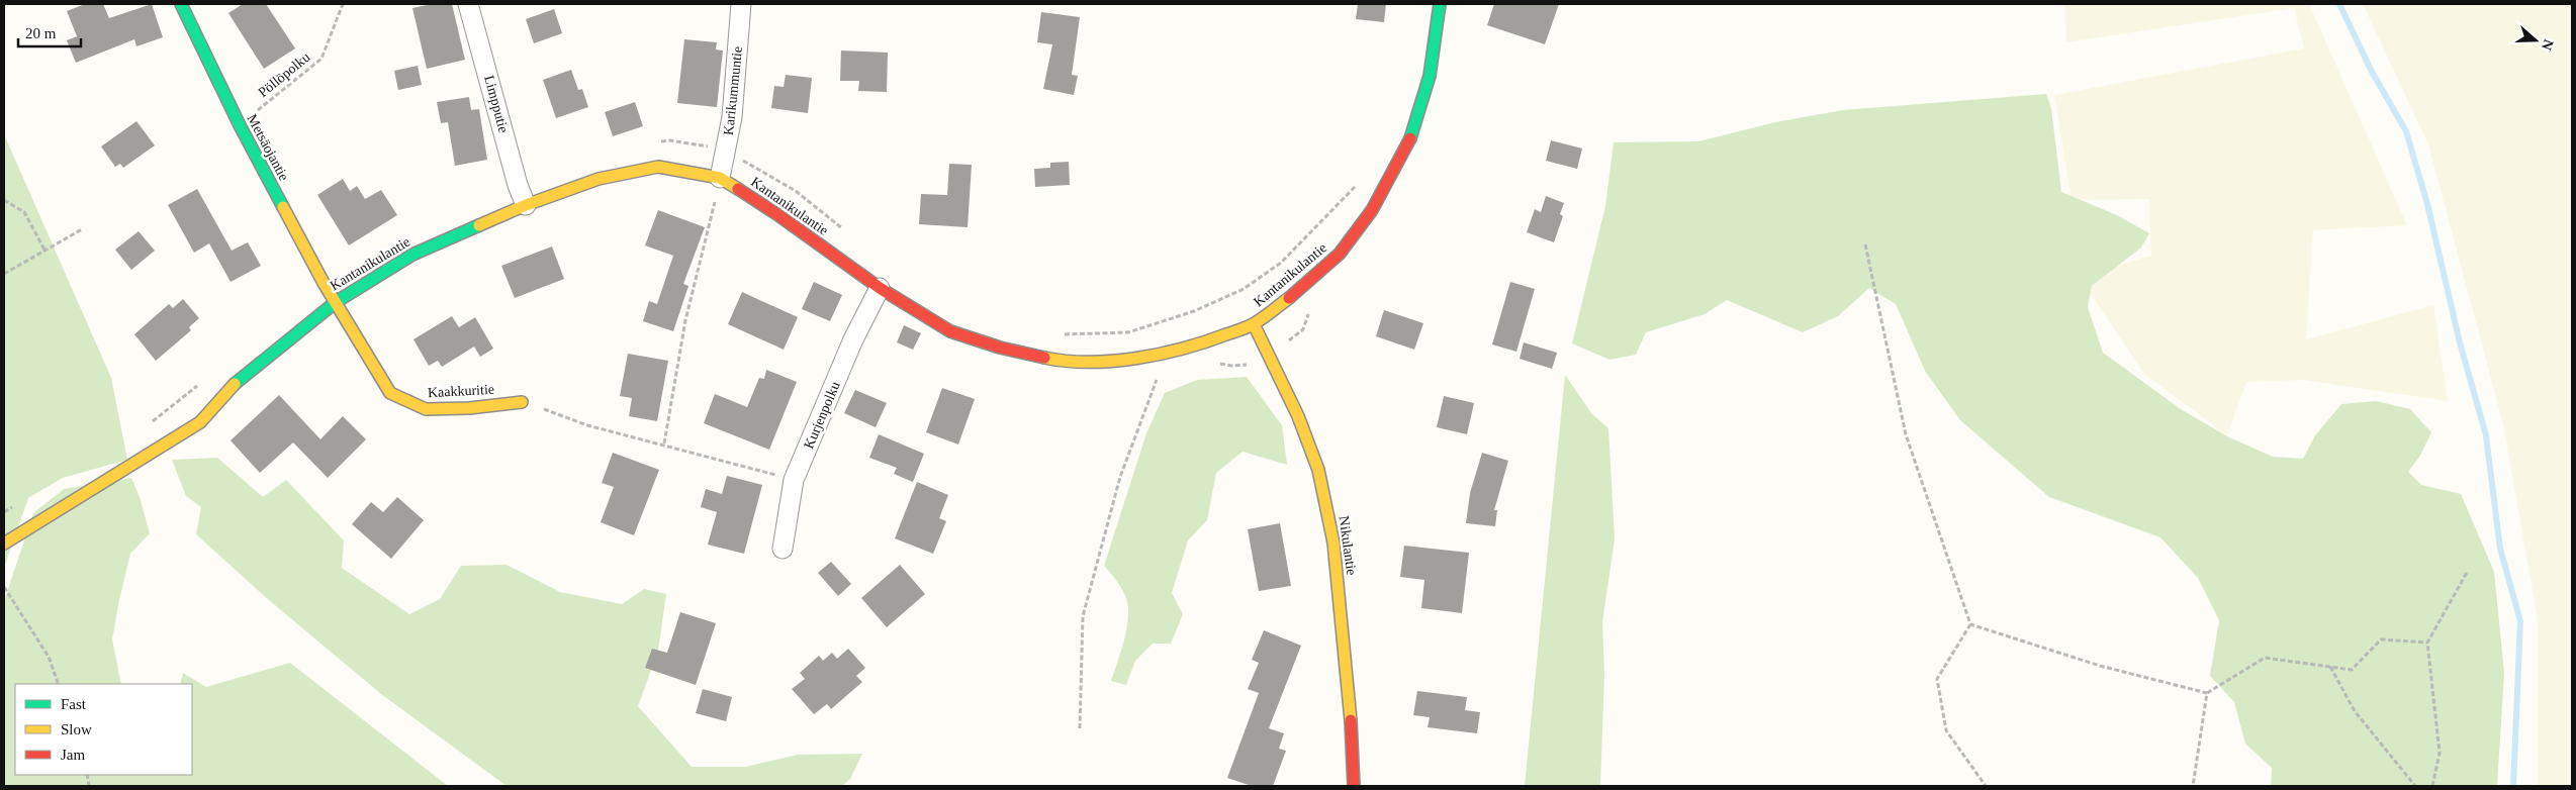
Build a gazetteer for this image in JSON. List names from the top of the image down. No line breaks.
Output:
{"streets":{"street":["Karikummuntie","Limpputie","Metsäojantie","Kantanikulantie","Kaakkuritie","Kurjenpolku","Nikulantie"],"path":["Pöllöpolku"]},"crossings":[["Pöllöpolku","Metsäojantie"],["Karikummuntie","Kantanikulantie"],["Limpputie","Kantanikulantie"],["Metsäojantie","Kantanikulantie"],["Metsäojantie","Kaakkuritie"],["Kantanikulantie","Kaakkuritie"],["Kantanikulantie","Kurjenpolku"],["Kantanikulantie","Nikulantie"]],"legend":["Fast","Slow","Jam"],"scale_bar":"20 m","north":"right"}
